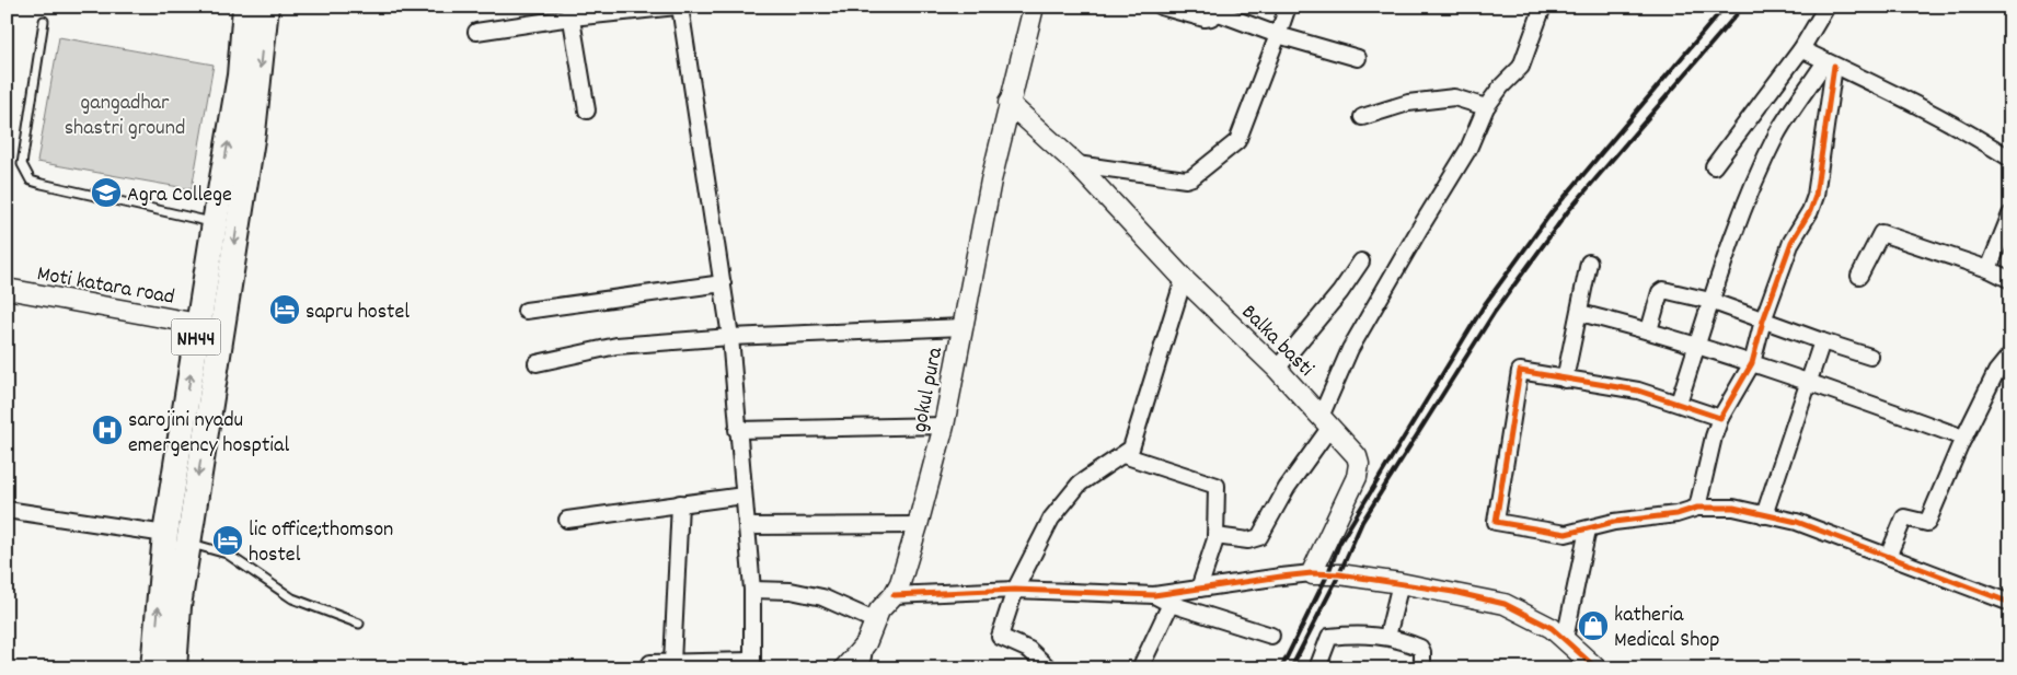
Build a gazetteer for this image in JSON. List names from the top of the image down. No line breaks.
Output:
{"streets":{"highway":["NH44"],"street":["Moti katara road","Balka basti","gokul pura"]},"crossings":[["Moti katara road","NH44"],["Balka basti","gokul pura"]],"parks":["gangadhar shastri ground"],"places":{"school or university":["Agra College"],"hotel":["sapru hostel","lic office;thomson hostel"],"hospital":["sarojini nyadu emergency hosptial"],"shop":["katheria Medical Shop"]}}
